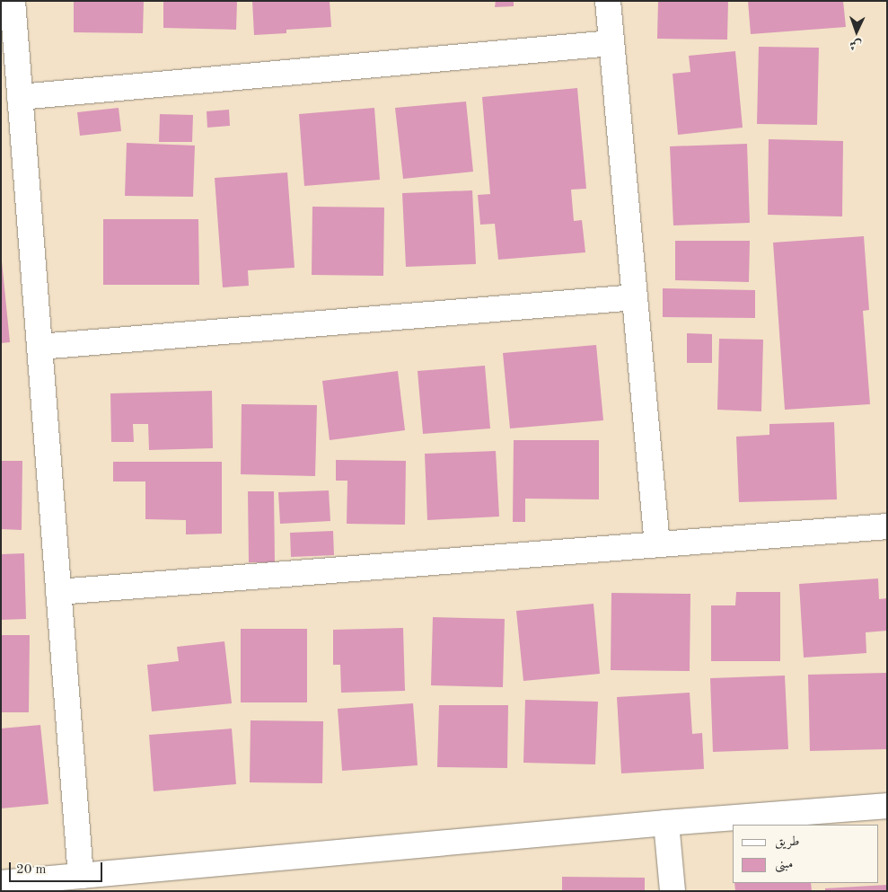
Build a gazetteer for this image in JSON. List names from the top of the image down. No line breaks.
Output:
{"legend":["طريق","مبنى"],"scale_bar":"20 m","north":"bottom"}
